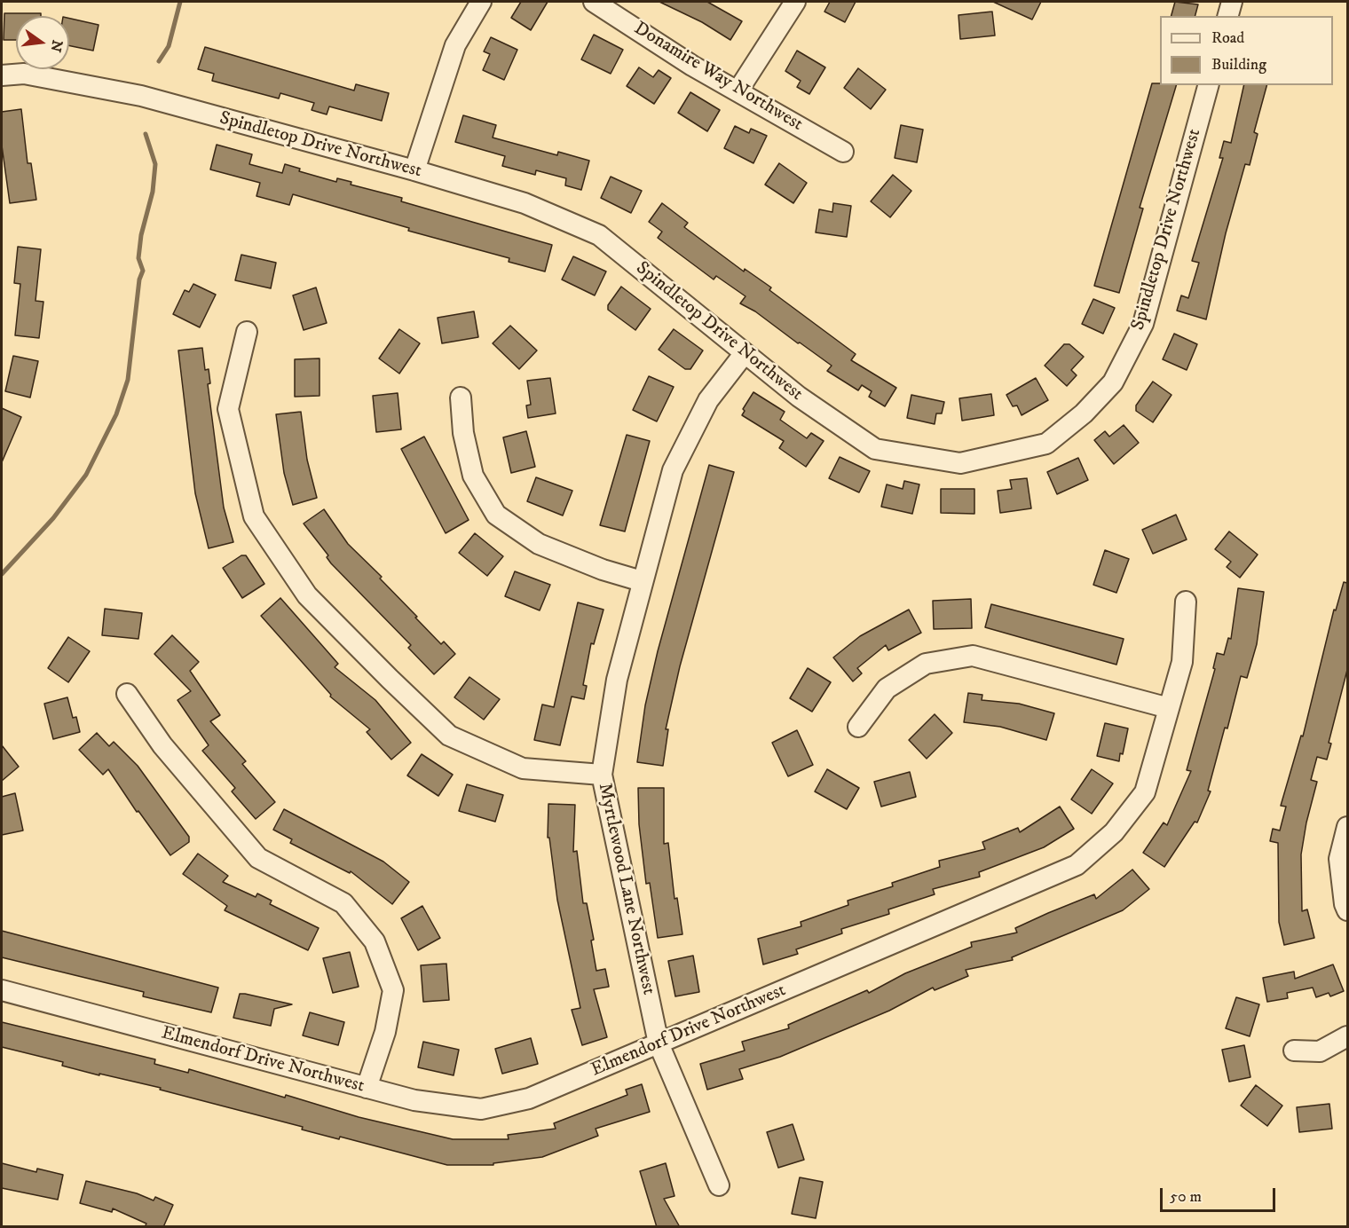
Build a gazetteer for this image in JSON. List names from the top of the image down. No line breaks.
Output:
{"streets":{"street":["Donamire Way Northwest","Spindletop Drive Northwest","Myrtlewood Lane Northwest","Elmendorf Drive Northwest"]},"crossings":[["Spindletop Drive Northwest","Myrtlewood Lane Northwest"],["Myrtlewood Lane Northwest","Elmendorf Drive Northwest"]],"legend":["Road","Building"],"scale_bar":"50 m","north":"right"}
